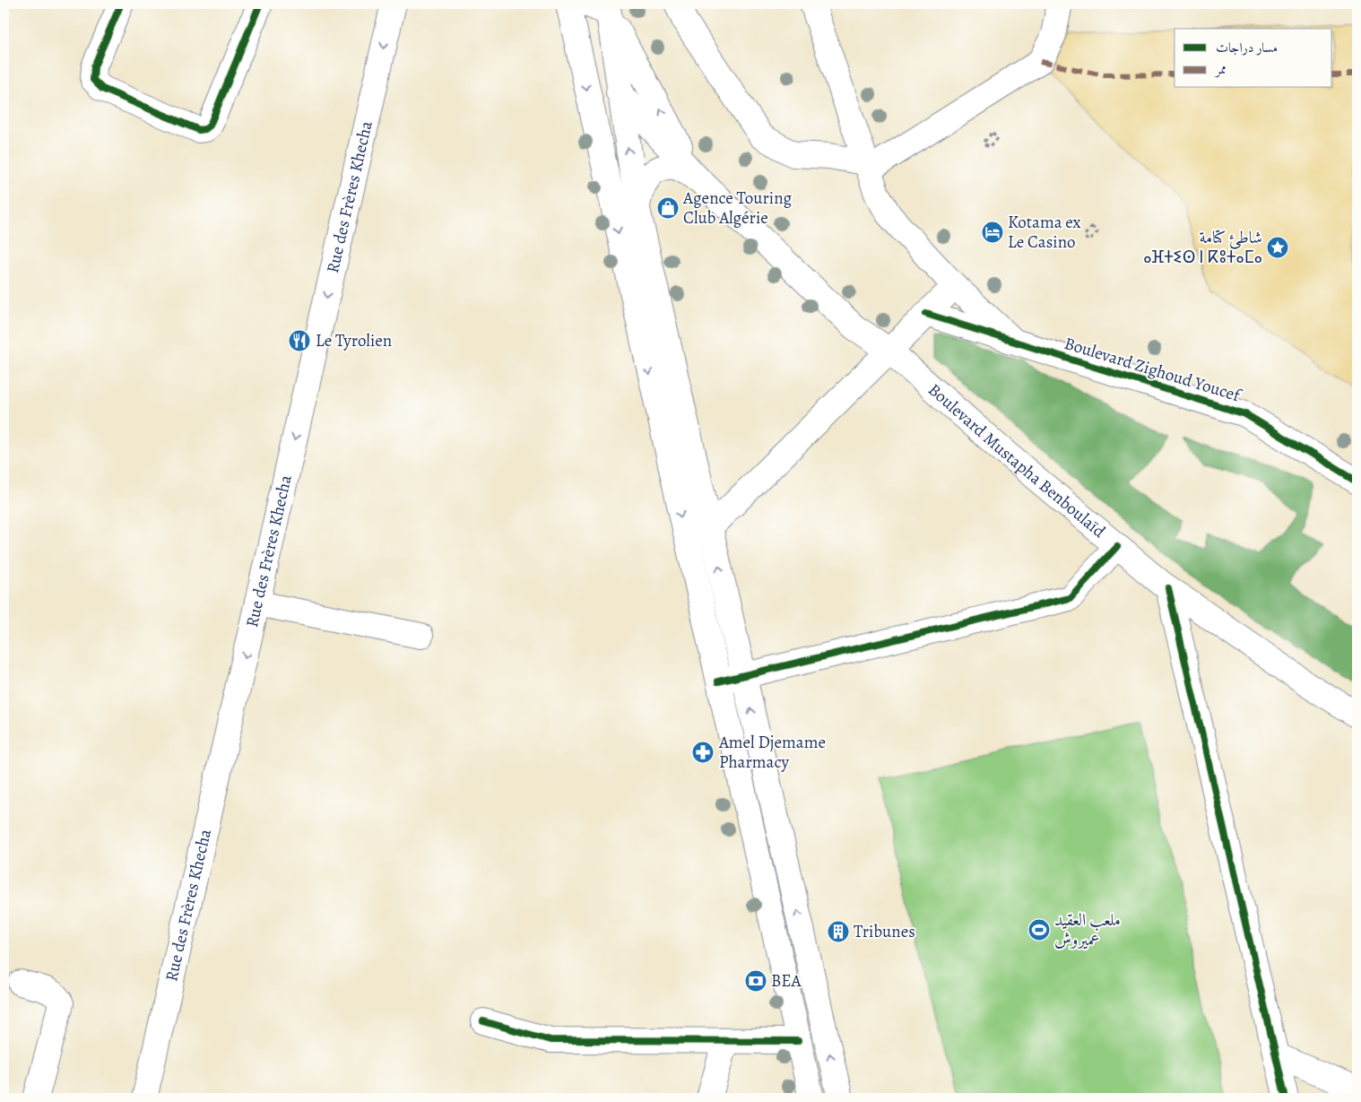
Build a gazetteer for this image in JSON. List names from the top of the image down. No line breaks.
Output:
{"streets":{"main road":["Rue des Frères Khecha","Boulevard Zighoud Youcef","Boulevard Mustapha Benboulaïd"]},"one_way":["Rue des Frères Khecha"],"places":{"shop":["Agence Touring Club Algérie"],"hotel":["Kotama ex Le Casino"],"place":["شاطئ كتامة ⴰⴼⵜⵉⵙ ⵏ ⴽⵓⵜⴰⵎⴰ"],"restaurant":["Le Tyrolien"],"pharmacy":["Amel Djemame Pharmacy"],"sports":["ملعب العقيد عميروش"],"building":["Tribunes"],"bank":["BEA"]},"legend":["مسار دراجات","ممر"]}
